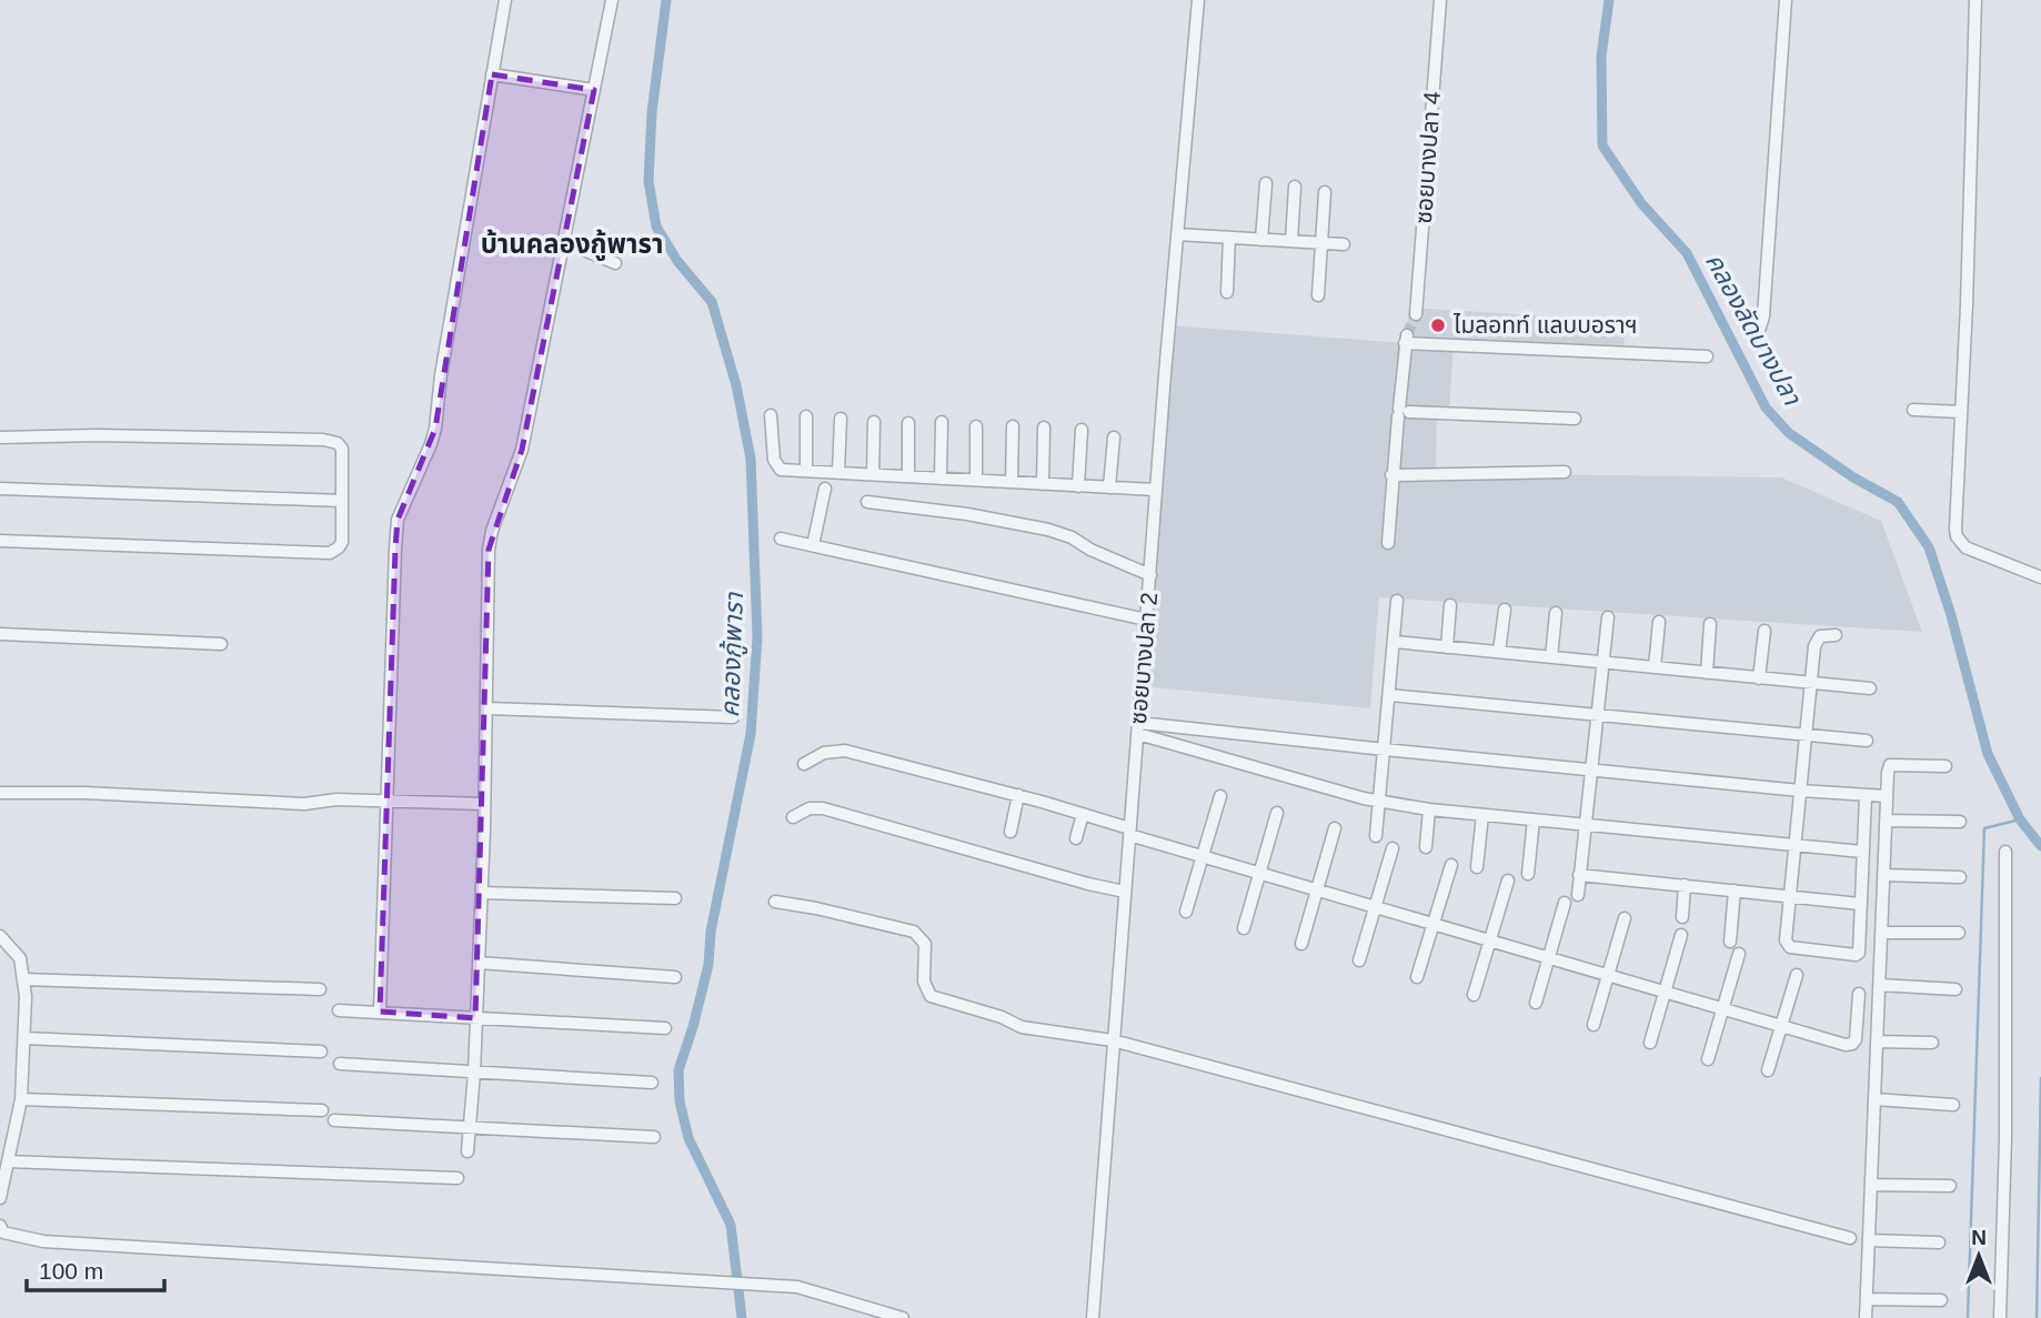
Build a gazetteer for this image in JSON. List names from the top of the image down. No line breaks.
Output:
{"streets":{"street":["ซอยบางปลา 4","ซอยบางปลา 2"]},"districts":["บ้านคลองกู้พารา"],"water":["คลองลัดบางปลา","คลองกู้พารา"],"places":["ไมลอทท์ แลบบอราฯ"],"scale_bar":"100 m","north":"top"}
